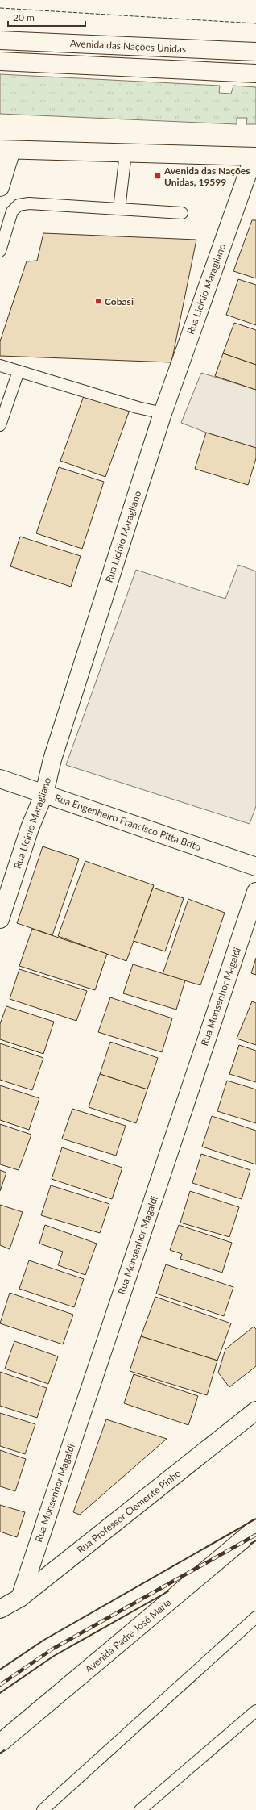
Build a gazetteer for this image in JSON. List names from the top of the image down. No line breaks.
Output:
{"streets":{"main road":["Avenida das Nações Unidas","Rua Licínio Maragliano","Rua Engenheiro Francisco Pitta Brito","Rua Monsenhor Magaldi","Rua Professor Clemente Pinho","Avenida Padre José Maria"]},"crossings":[["Rua Licínio Maragliano","Rua Engenheiro Francisco Pitta Brito"],["Rua Monsenhor Magaldi","Rua Professor Clemente Pinho"]],"places":{"transit":["Avenida das Nações Unidas, 19599"],"other":["Cobasi"]},"scale_bar":"20 m"}
